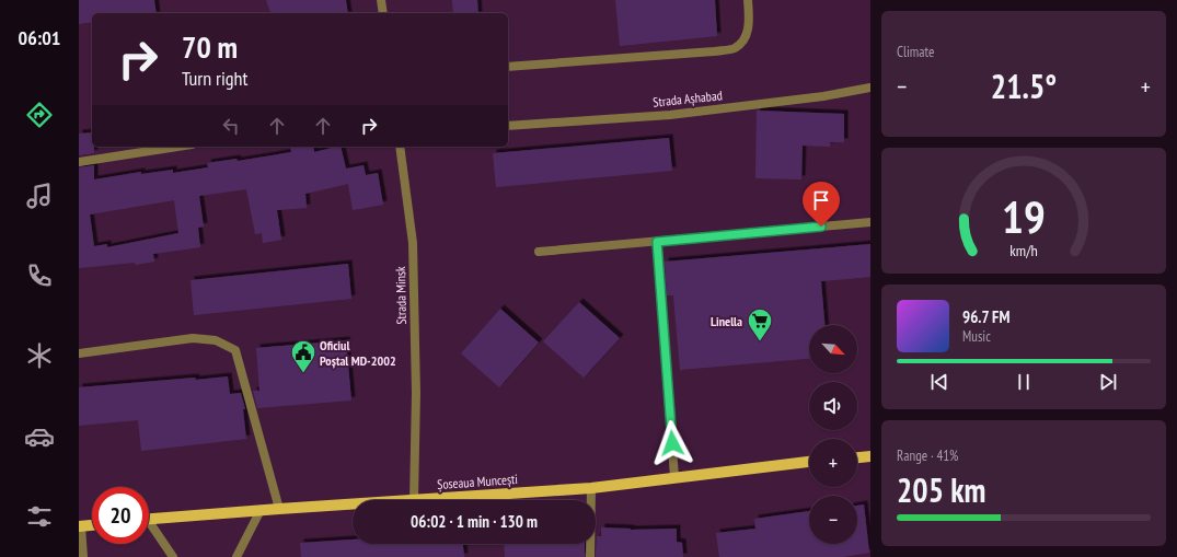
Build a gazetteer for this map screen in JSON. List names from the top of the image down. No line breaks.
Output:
{"streets":{"main road":["Șoseaua Muncești"],"street":["Strada Așhabad","Strada Minsk"]},"crossings":[["Strada Minsk","Șoseaua Muncești"]],"places":{"supermarket":["Linella"],"public building":["Oficiul Poștal MD-2002"]},"north":"bottom right","page":{"tabs":"06:01","tile":["Climate",["Range · 41%","205 km"]],"turn":["70 m","Turn right"],"heat":["−","21.5°","+"],"song":["96.7 FM","Music"],"map_buttons":["+","−"],"limit":"20","trip":"06:02 · 1 min · 130 m","gauge":["19","km/h"]}}
